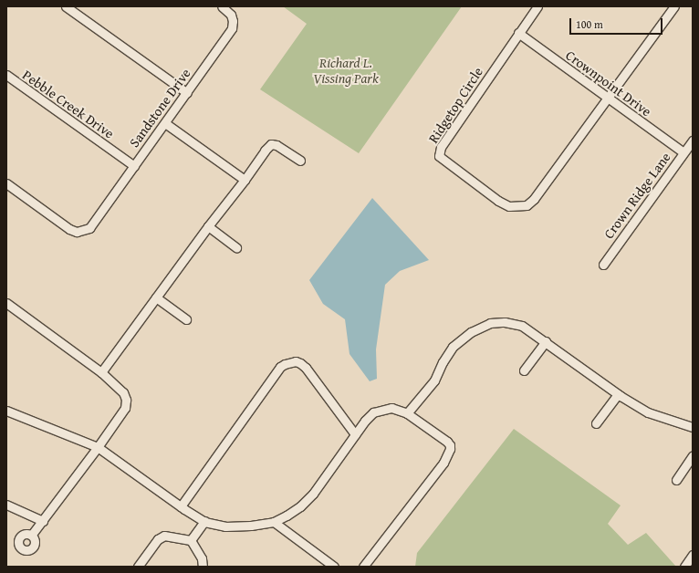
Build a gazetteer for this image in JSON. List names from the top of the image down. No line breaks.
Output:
{"streets":{"street":["Crownpoint Drive","Pebble Creek Drive","Ridgetop Circle","Sandstone Drive","Crown Ridge Lane"]},"crossings":[["Crownpoint Drive","Ridgetop Circle"],["Crownpoint Drive","Crown Ridge Lane"],["Pebble Creek Drive","Sandstone Drive"]],"parks":["Richard L. Vissing Park"],"scale_bar":"100 m"}
